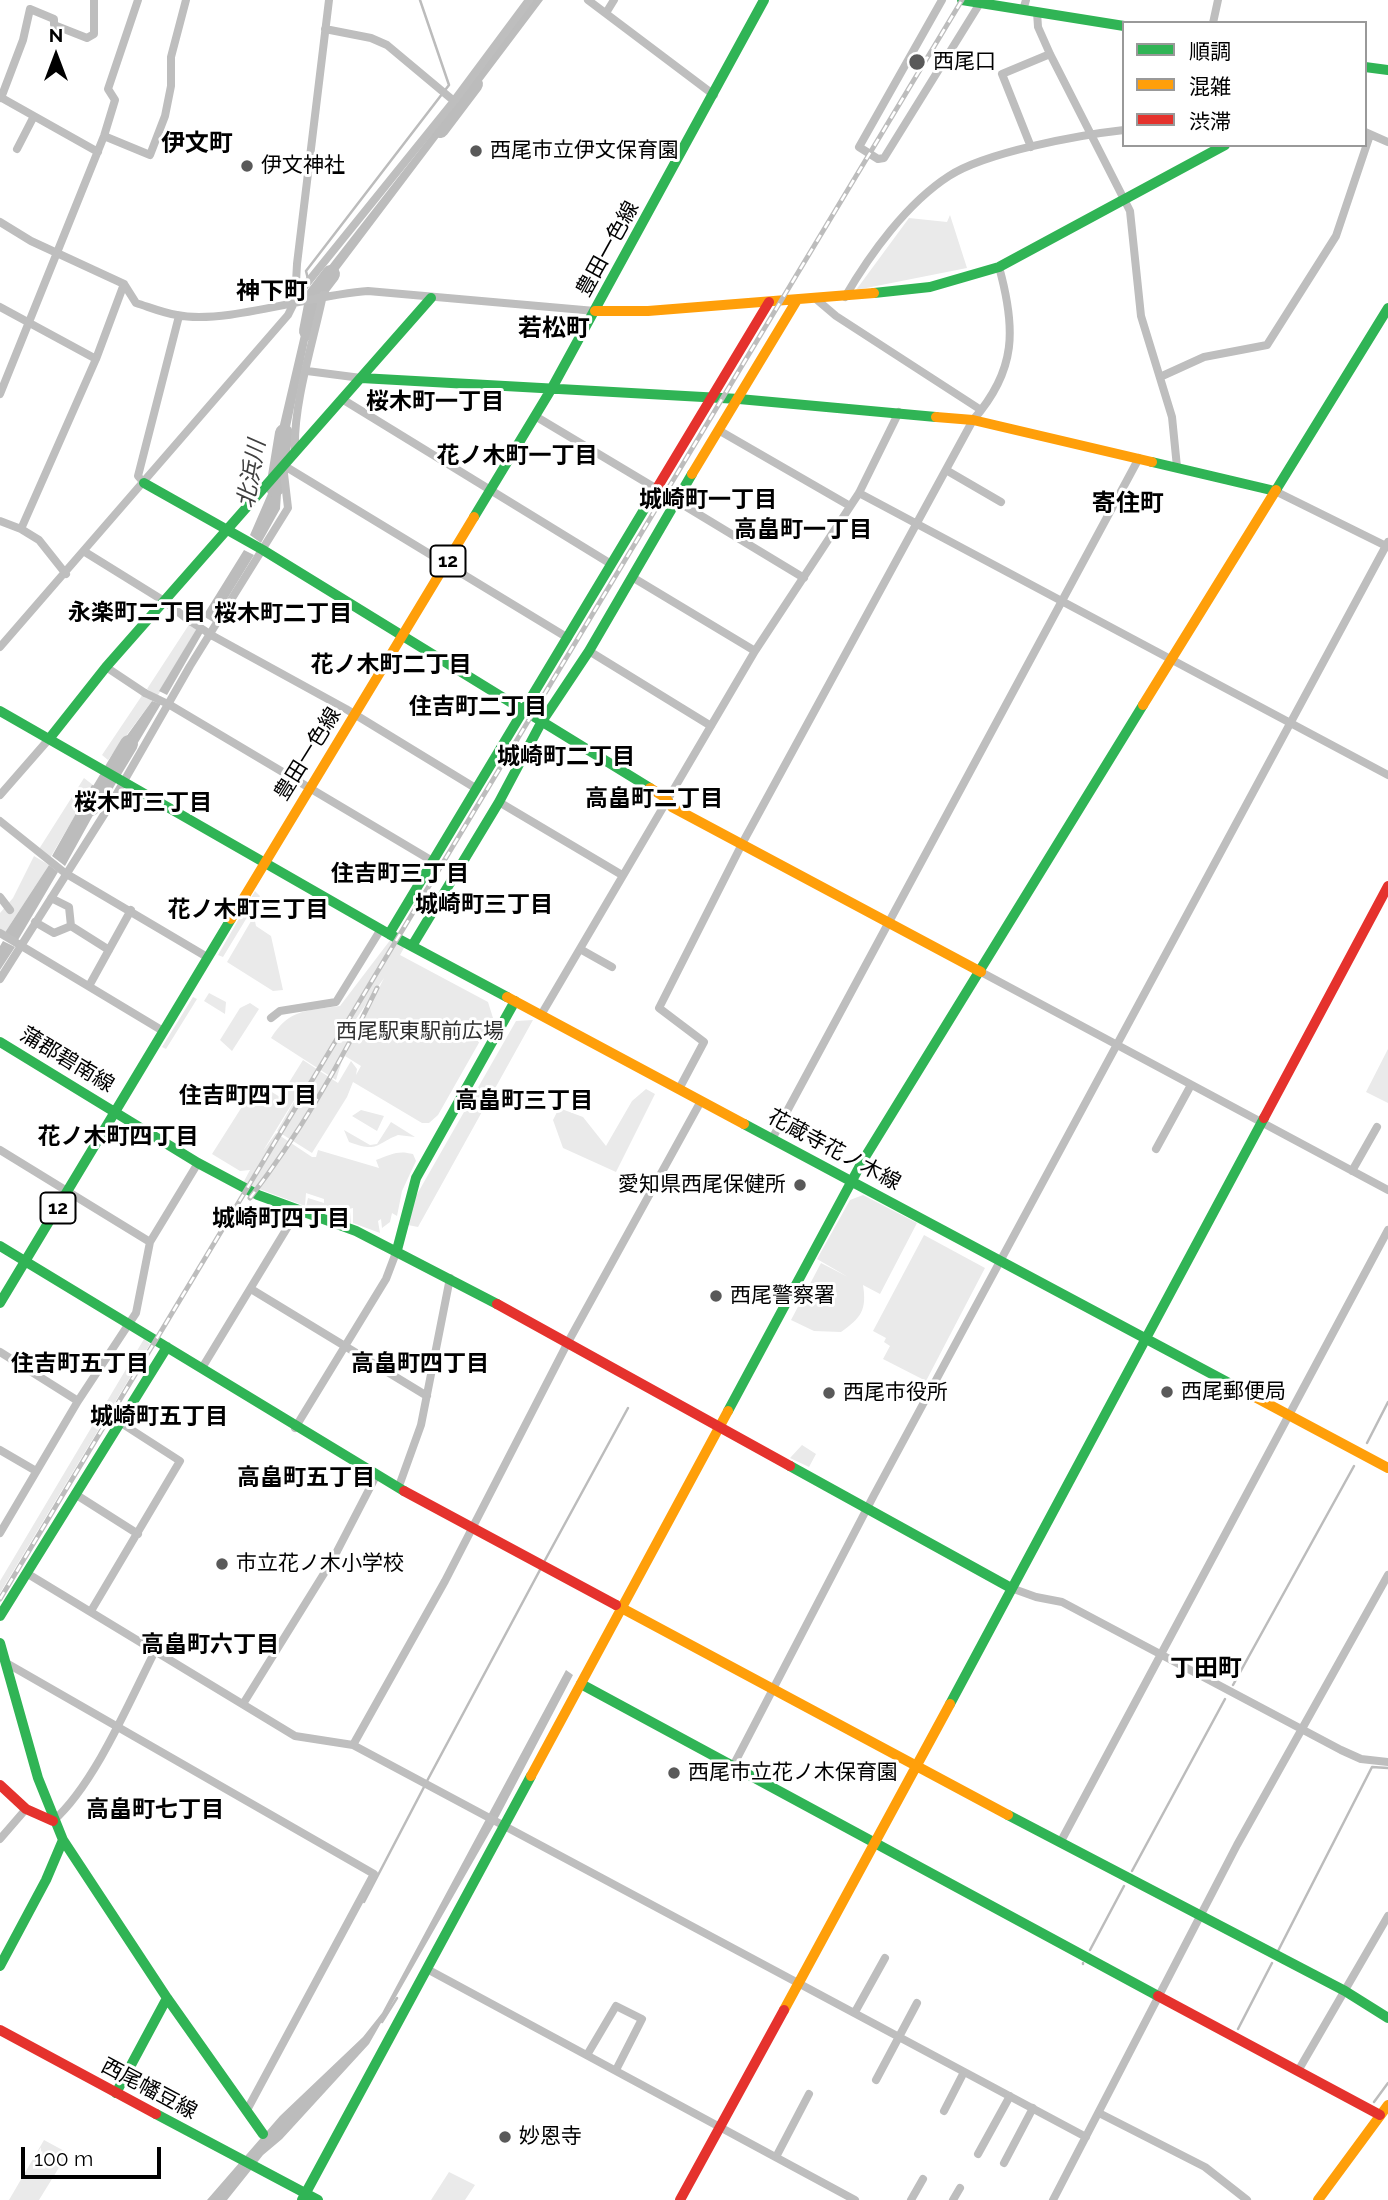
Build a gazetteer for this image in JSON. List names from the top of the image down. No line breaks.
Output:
{"streets":{"street":["豊田一色線","12","蒲郡碧南線","花蔵寺花ノ木線","西尾幡豆線"]},"crossings":[["豊田一色線","蒲郡碧南線"],["豊田一色線","花蔵寺花ノ木線"]],"districts":["伊文町","神下町","若松町","桜木町一丁目","花ノ木町一丁目","城崎町一丁目","寄住町","高畠町一丁目","永楽町二丁目","桜木町二丁目","花ノ木町二丁目","住吉町二丁目","城崎町二丁目","高畠町二丁目","桜木町三丁目","住吉町三丁目","城崎町三丁目","花ノ木町三丁目","住吉町四丁目","高畠町三丁目","花ノ木町四丁目","城崎町四丁目","住吉町五丁目","高畠町四丁目","城崎町五丁目","高畠町五丁目","高畠町六丁目","丁田町","高畠町七丁目"],"water":["北浜川"],"parks":["西尾駅東駅前広場"],"places":["西尾口","西尾市立伊文保育園","伊文神社","愛知県西尾保健所","西尾警察署","西尾郵便局","西尾市役所","市立花ノ木小学校","西尾市立花ノ木保育園","妙恩寺"],"legend":["順調","混雑","渋滞"],"scale_bar":"100 m","north":"top"}
